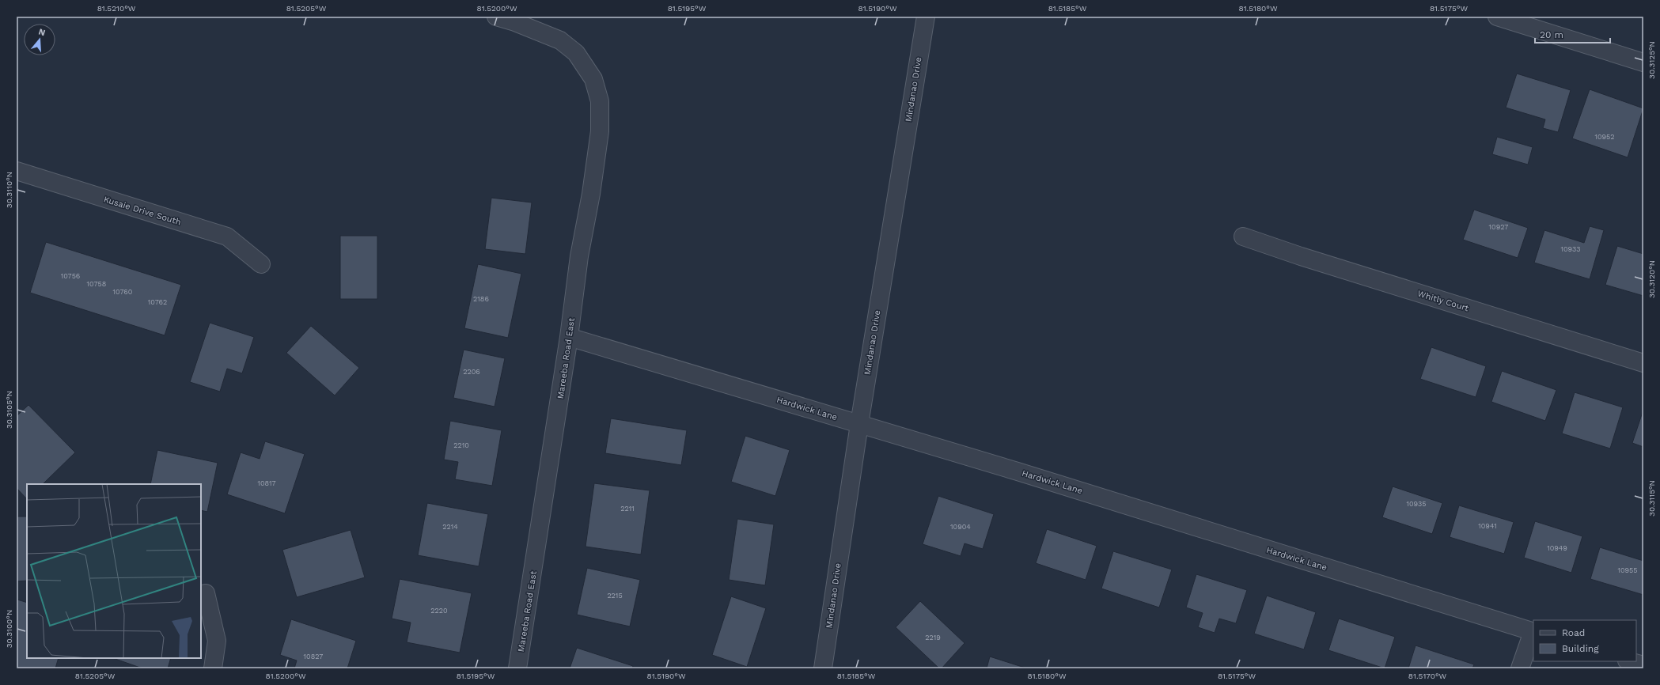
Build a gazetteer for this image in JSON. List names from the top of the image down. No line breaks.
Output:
{"streets":{"street":["Mindanao Drive","Kusaie Drive South","Whitly Court","Mareeba Road East","Hardwick Lane"]},"crossings":[["Mindanao Drive","Hardwick Lane"],["Mareeba Road East","Hardwick Lane"]],"house_numbers":["10952","10927","10933","10756","10758","10760","2186","10762","2206","2210","10817","10935","2211","10941","2214","10904","10949","10955","2215","2220","2219","10827"],"legend":["Road","Building"],"scale_bar":"20 m","north":"top","coordinates":["81.5210°W","81.5205°W","81.5200°W","81.5195°W","81.5190°W","81.5185°W","81.5180°W","81.5175°W","30.3125°N","30.3110°N","30.3120°N","30.3105°N","30.3115°N","30.3100°N","81.5170°W"]}
